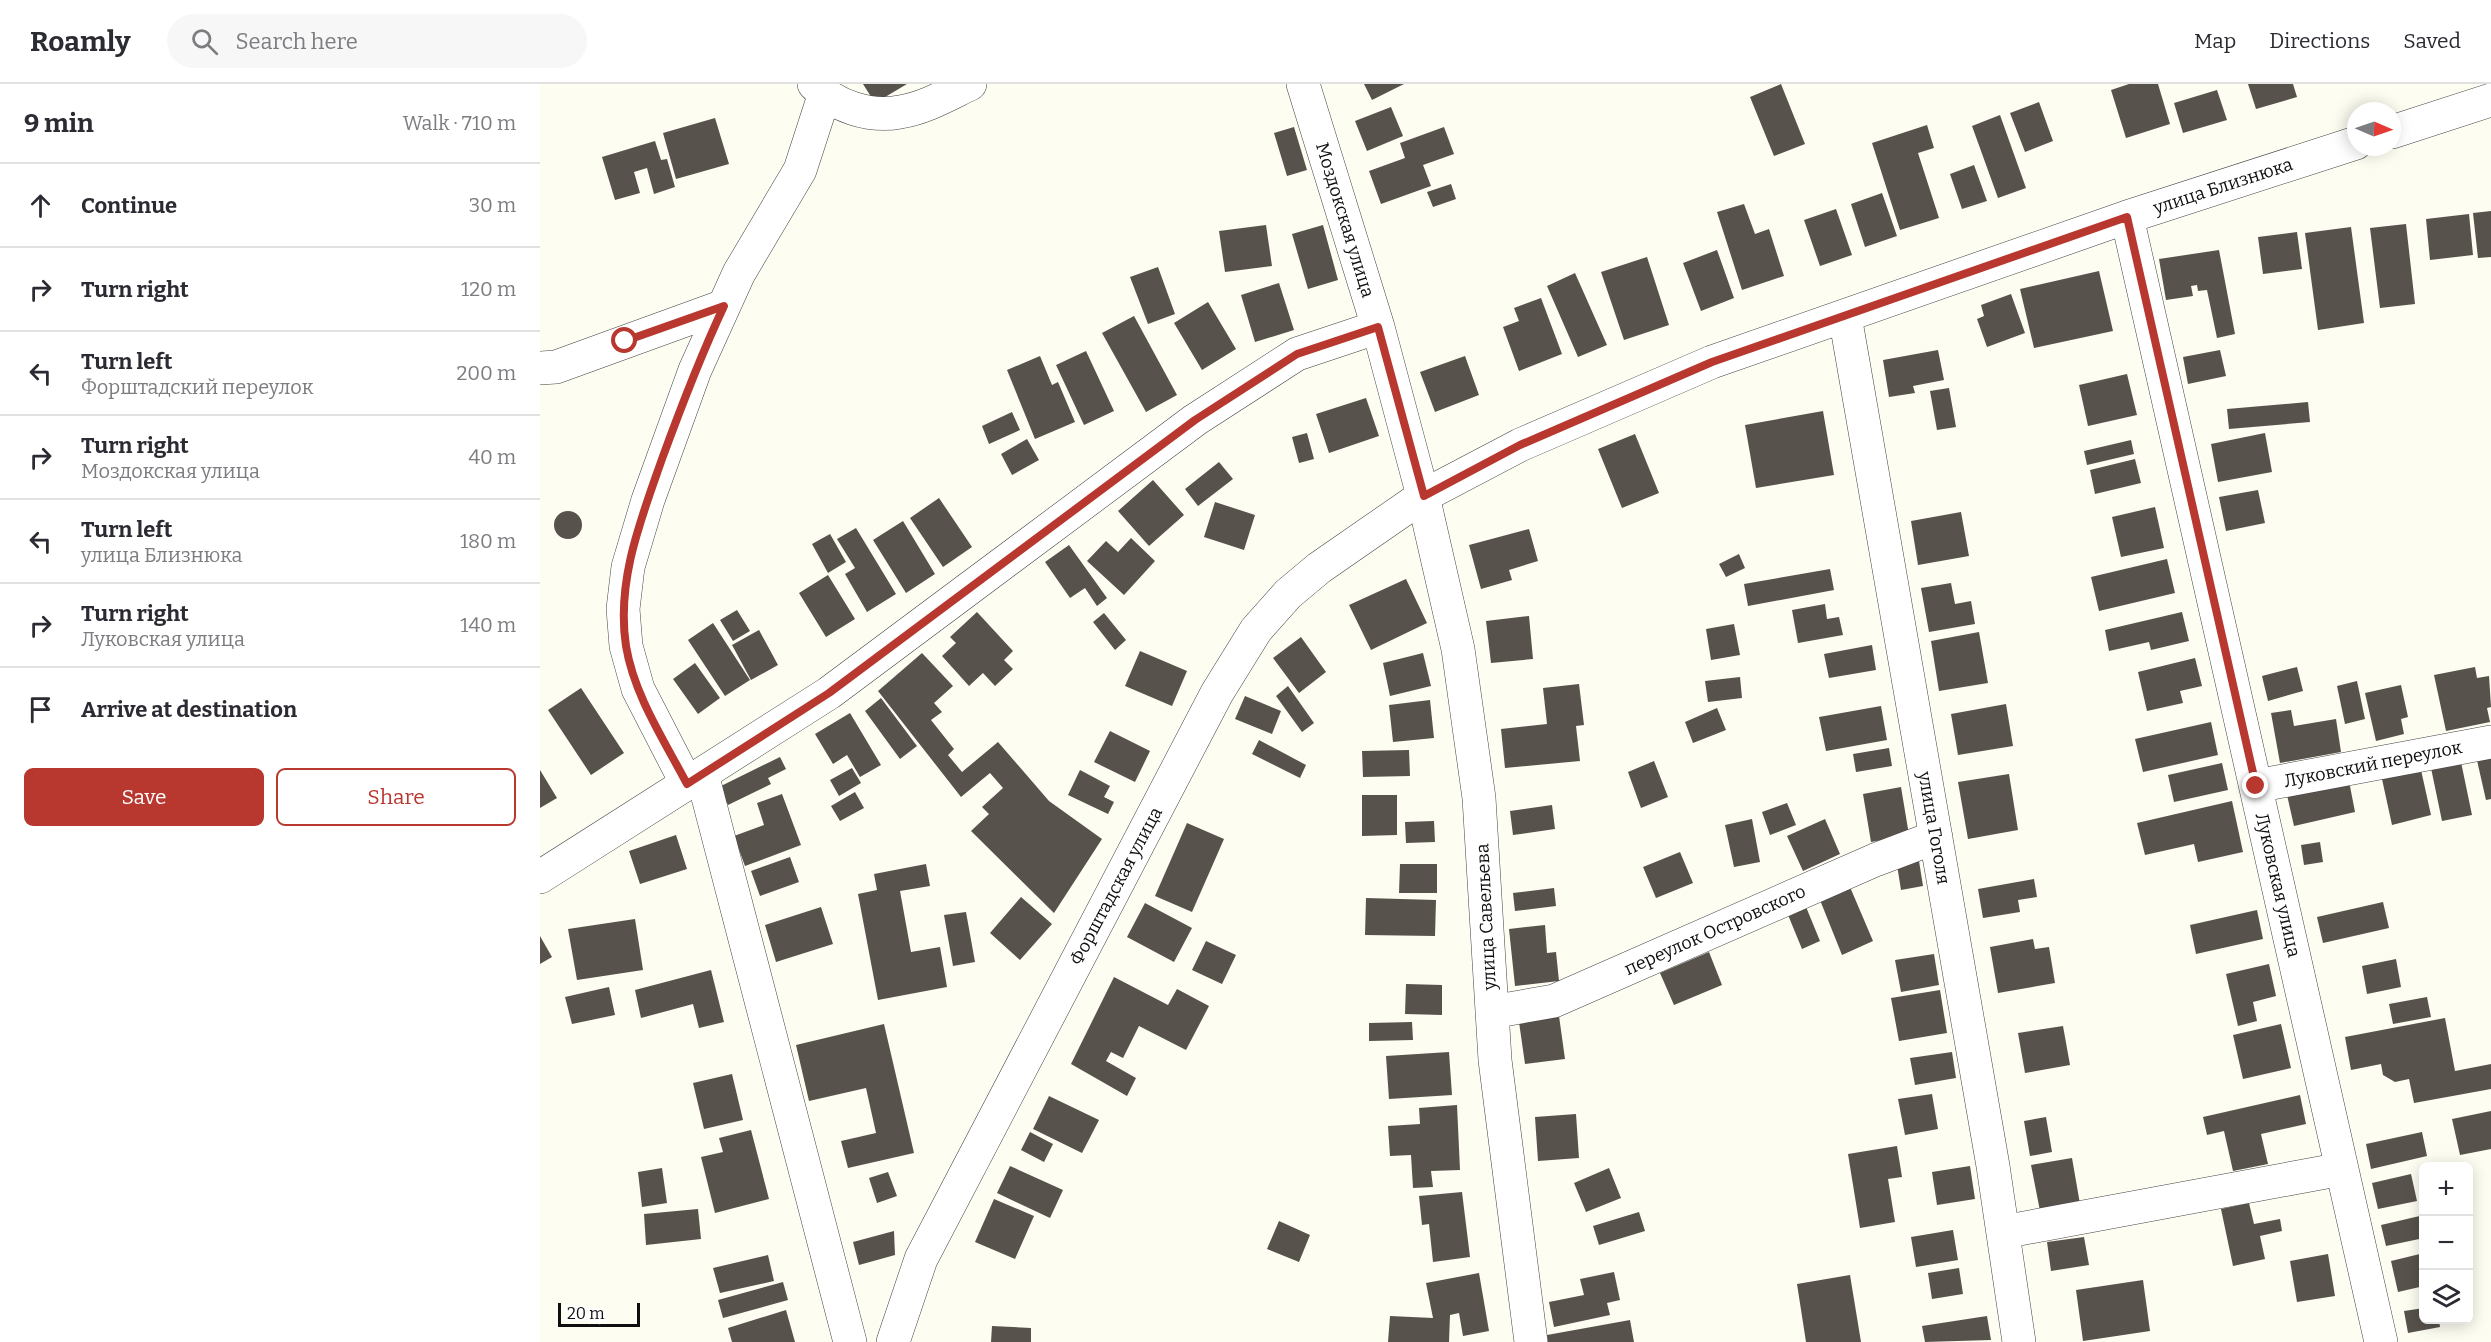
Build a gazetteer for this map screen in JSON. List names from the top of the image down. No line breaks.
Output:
{"streets":{"street":["улица Близнюка","Моздокская улица","Луковский переулок","улица Гоголя","Луковская улица","Форштадская улица","улица Савельева","переулок Островского"]},"crossings":[["улица Близнюка","Моздокская улица"],["улица Близнюка","улица Гоголя"],["улица Близнюка","Луковская улица"],["улица Близнюка","Форштадская улица"],["улица Близнюка","улица Савельева"],["Моздокская улица","Форштадская улица"],["Моздокская улица","улица Савельева"],["Луковский переулок","Луковская улица"],["улица Гоголя","переулок Островского"],["Форштадская улица","улица Савельева"],["улица Савельева","переулок Островского"]],"scale_bar":"20 m","north":"right","page":{"header":"Roamly","search":"Search here","nav":["Map","Directions","Saved"],"heading":["9 min","Walk · 710 m"],"list":[["Continue","30 m"],["Turn right","120 m"],["Turn left","Форштадский переулок","200 m"],["Turn right","Моздокская улица","40 m"],["Turn left","улица Близнюка","180 m"],["Turn right","Луковская улица","140 m"],"Arrive at destination"],"buttons":["Save","Share"],"map_buttons":["+","−"],"scale":"20 m"}}
